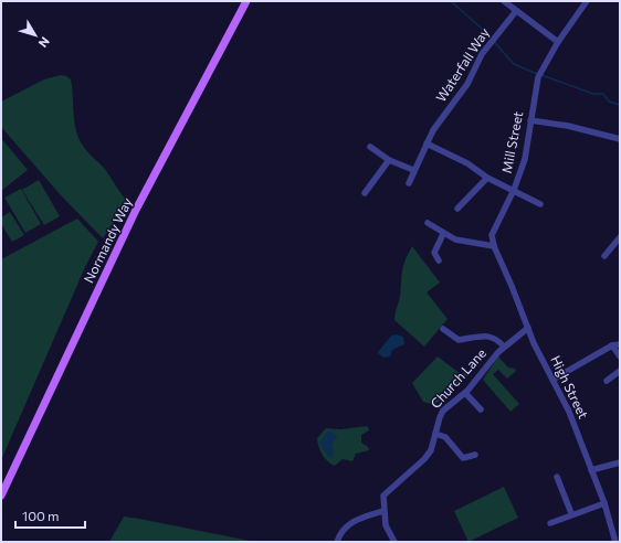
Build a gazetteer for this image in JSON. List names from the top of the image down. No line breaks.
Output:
{"streets":{"main road":["Normandy Way"],"street":["Waterfall Way","Mill Street","Church Lane","High Street"]},"crossings":[["Mill Street","High Street"],["Church Lane","High Street"]],"scale_bar":"100 m","north":"bottom right"}
